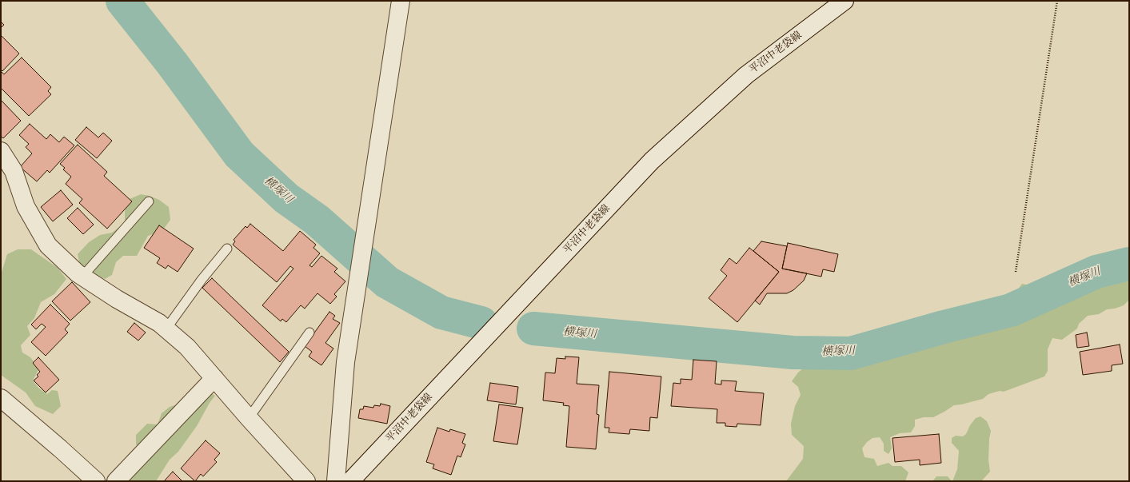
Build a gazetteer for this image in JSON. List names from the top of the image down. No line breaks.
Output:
{"streets":{"street":["平沼中老袋線"]},"water":["横塚川"]}
